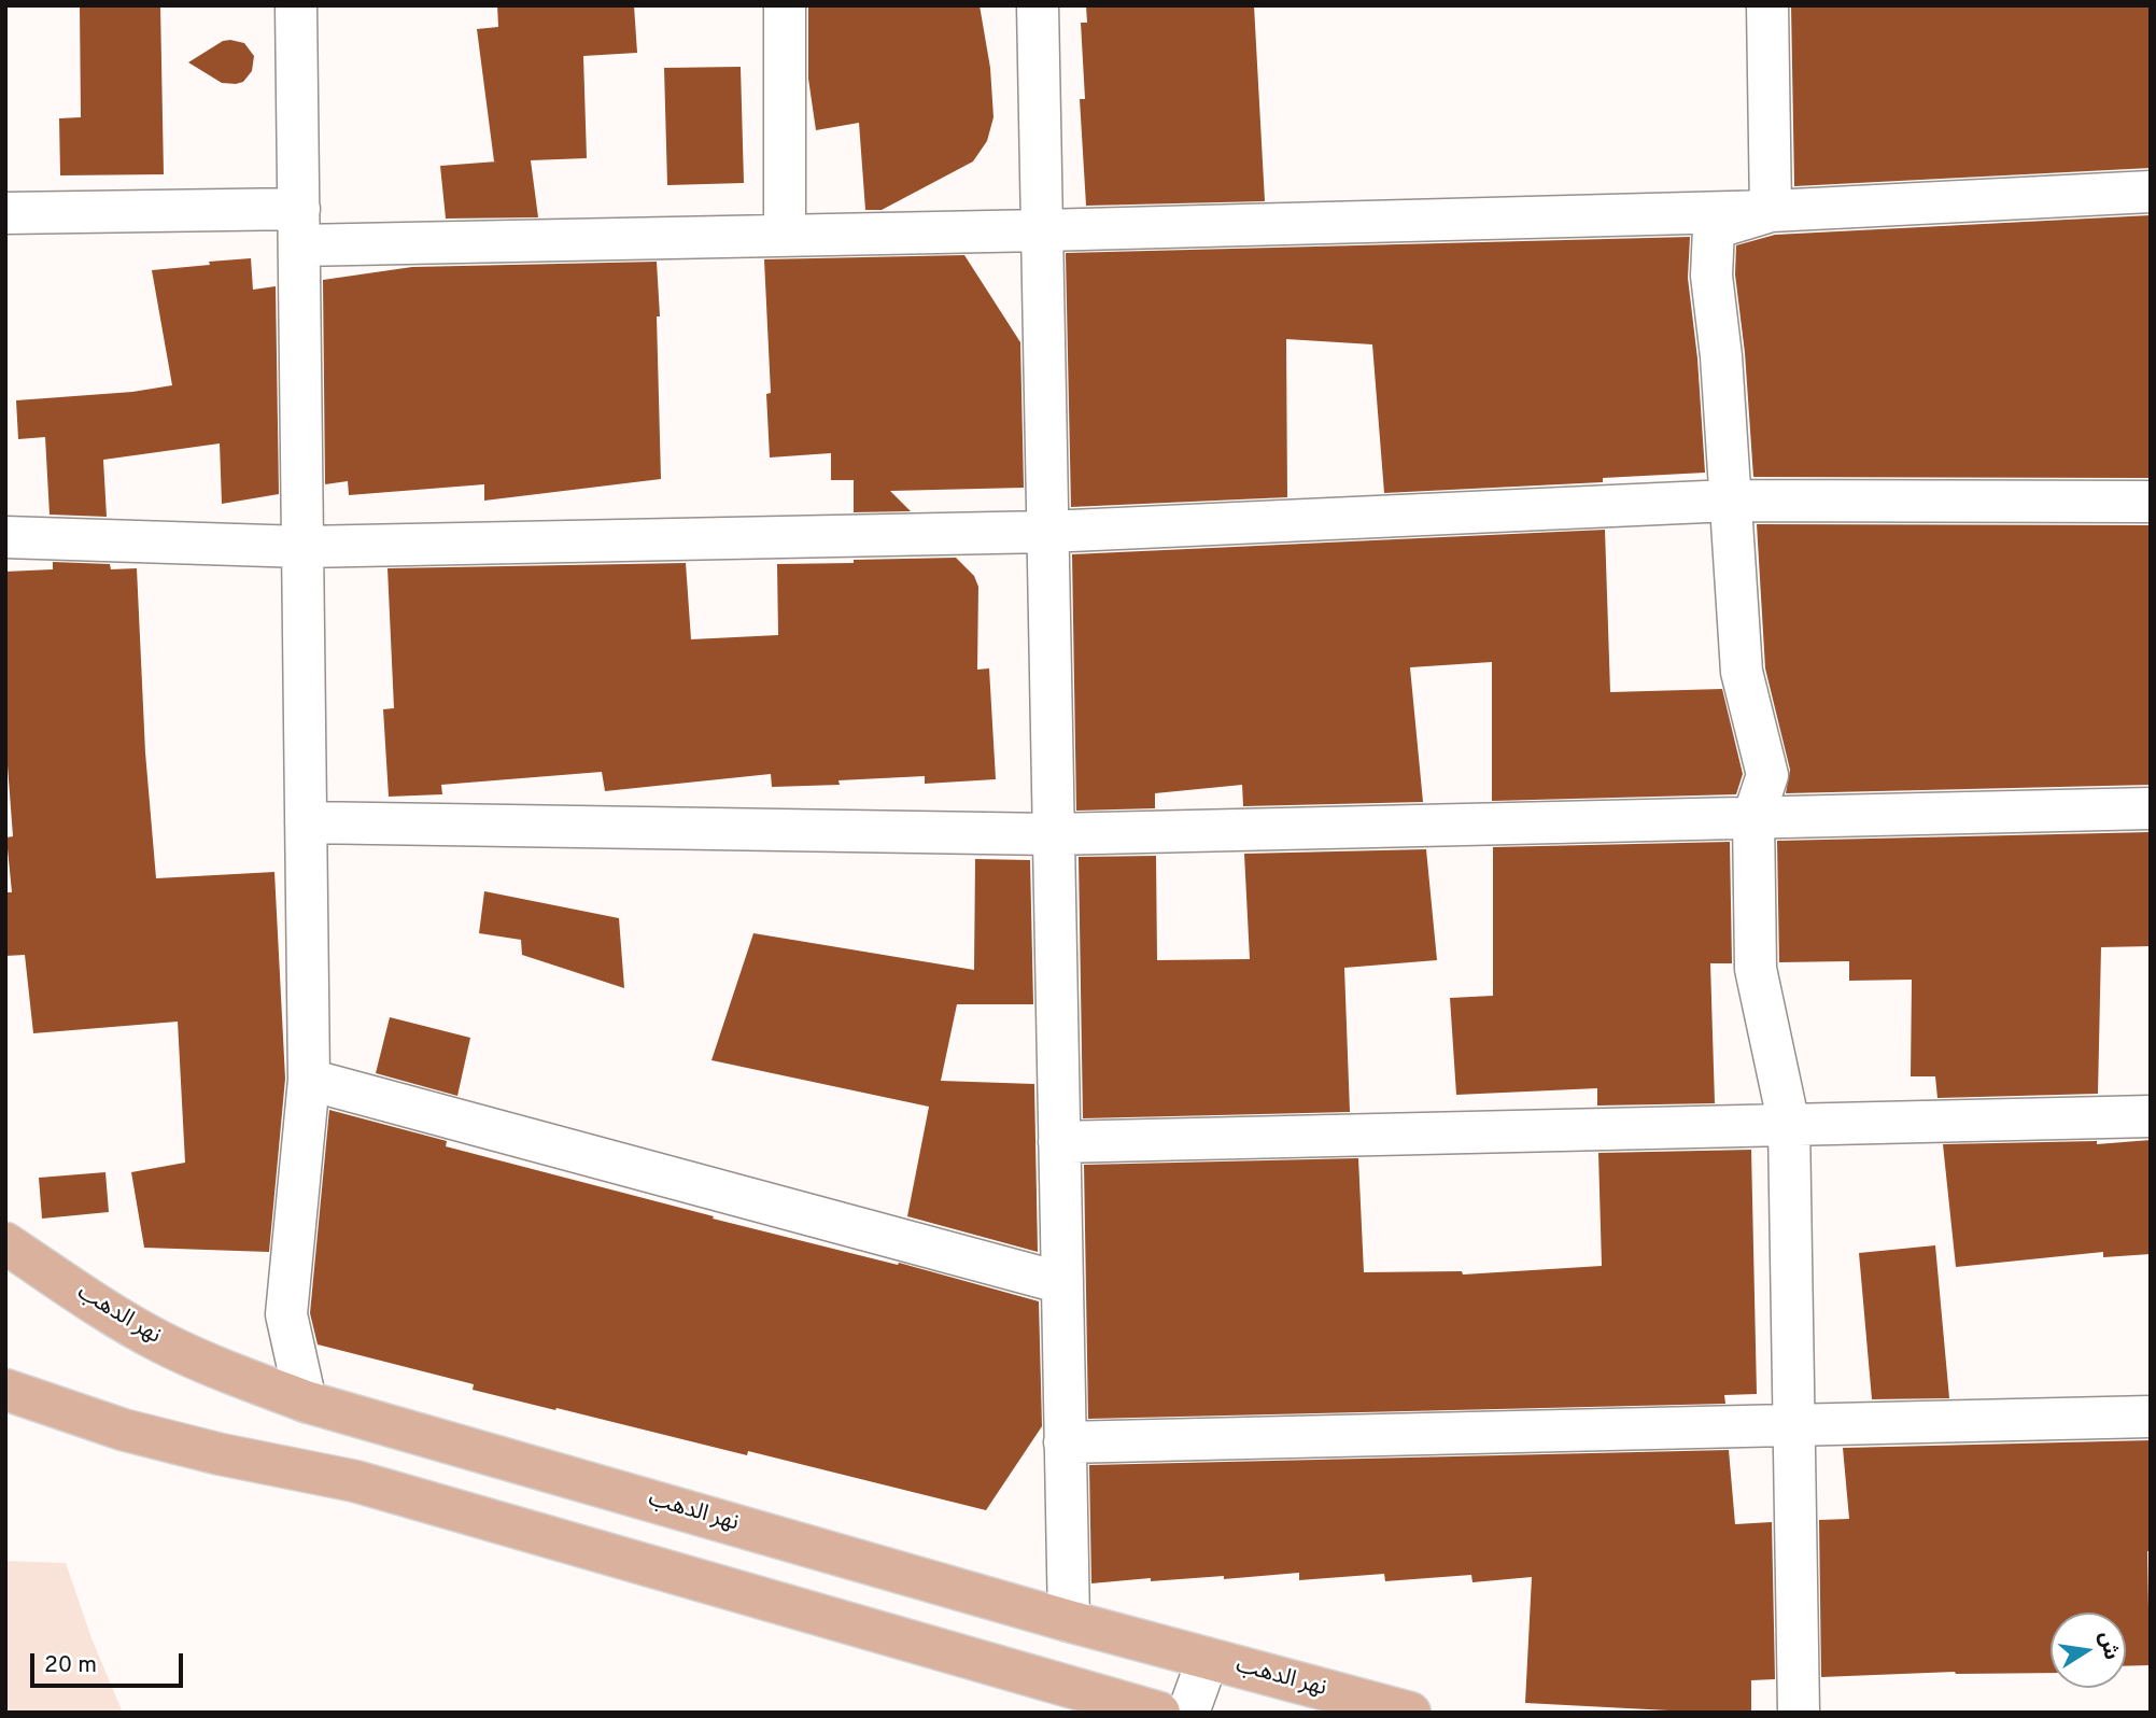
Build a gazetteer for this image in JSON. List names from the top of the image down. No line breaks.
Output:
{"streets":{"main road":["نهر الدهب"]},"scale_bar":"20 m","north":"right"}
